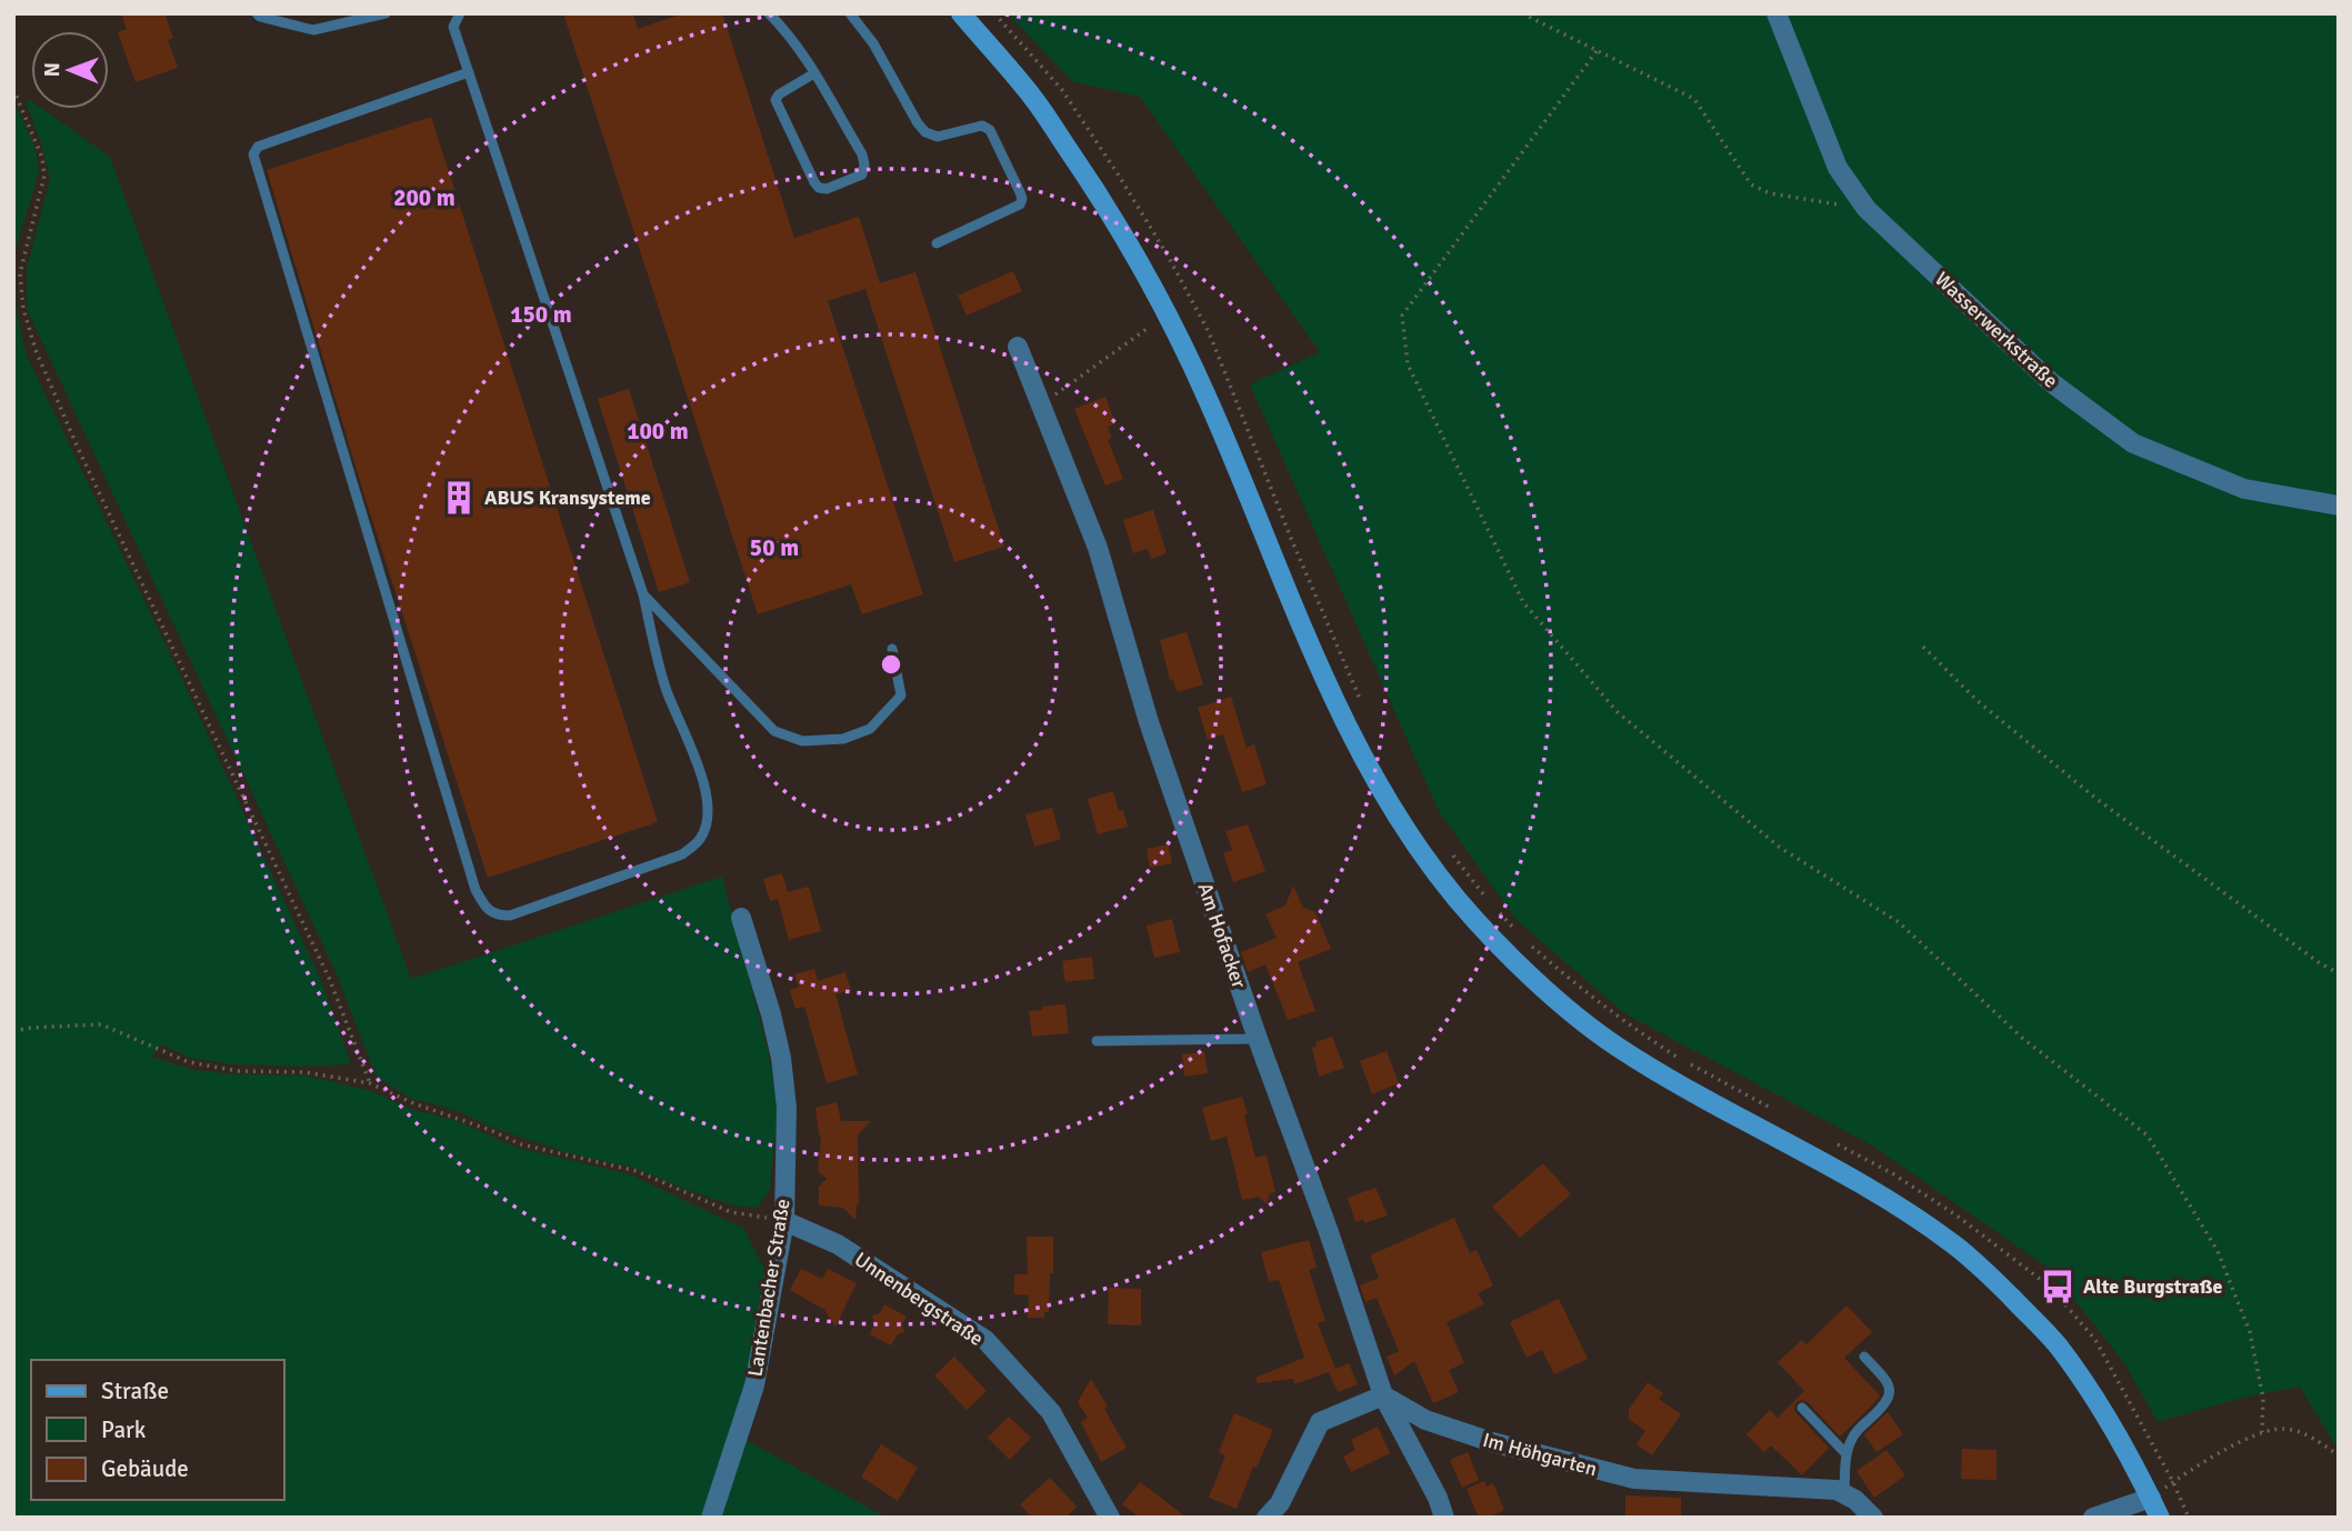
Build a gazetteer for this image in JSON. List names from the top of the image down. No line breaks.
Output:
{"streets":{"street":["Wasserwerkstraße","Am Hofacker","Lantenbacher Straße","Unnenbergstraße","Im Höhgarten"]},"crossings":[["Am Hofacker","Im Höhgarten"],["Lantenbacher Straße","Unnenbergstraße"]],"places":{"building":["ABUS Kransysteme"],"bus stop":["Alte Burgstraße"]},"legend":["Straße","Park","Gebäude"],"north":"left","rings":["200 m","150 m","100 m","50 m"]}
